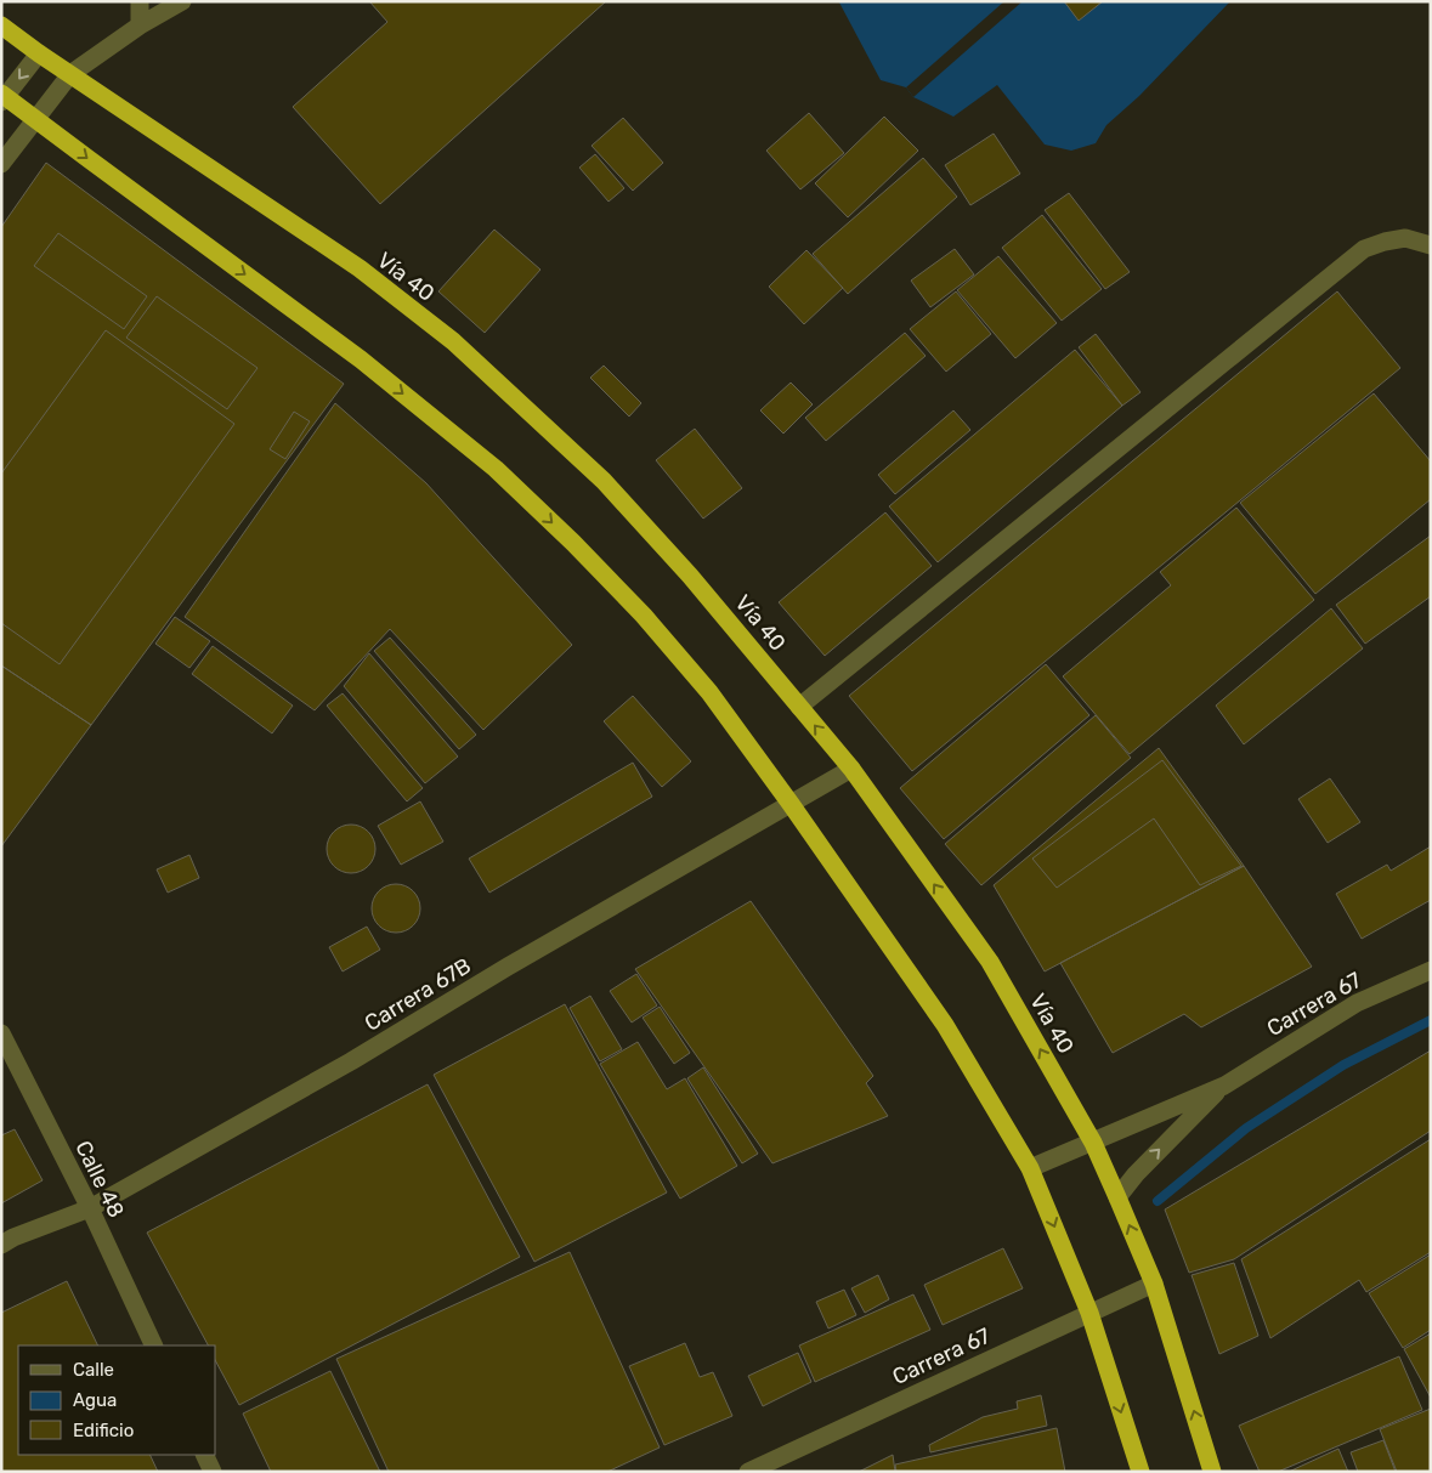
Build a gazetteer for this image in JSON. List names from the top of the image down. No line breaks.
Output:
{"streets":{"highway":["Vía 40"],"street":["Carrera 67B","Carrera 67","Calle 48"]},"crossings":[["Vía 40","Carrera 67B"],["Vía 40","Carrera 67"],["Carrera 67B","Calle 48"]],"legend":["Calle","Agua","Edificio"]}
